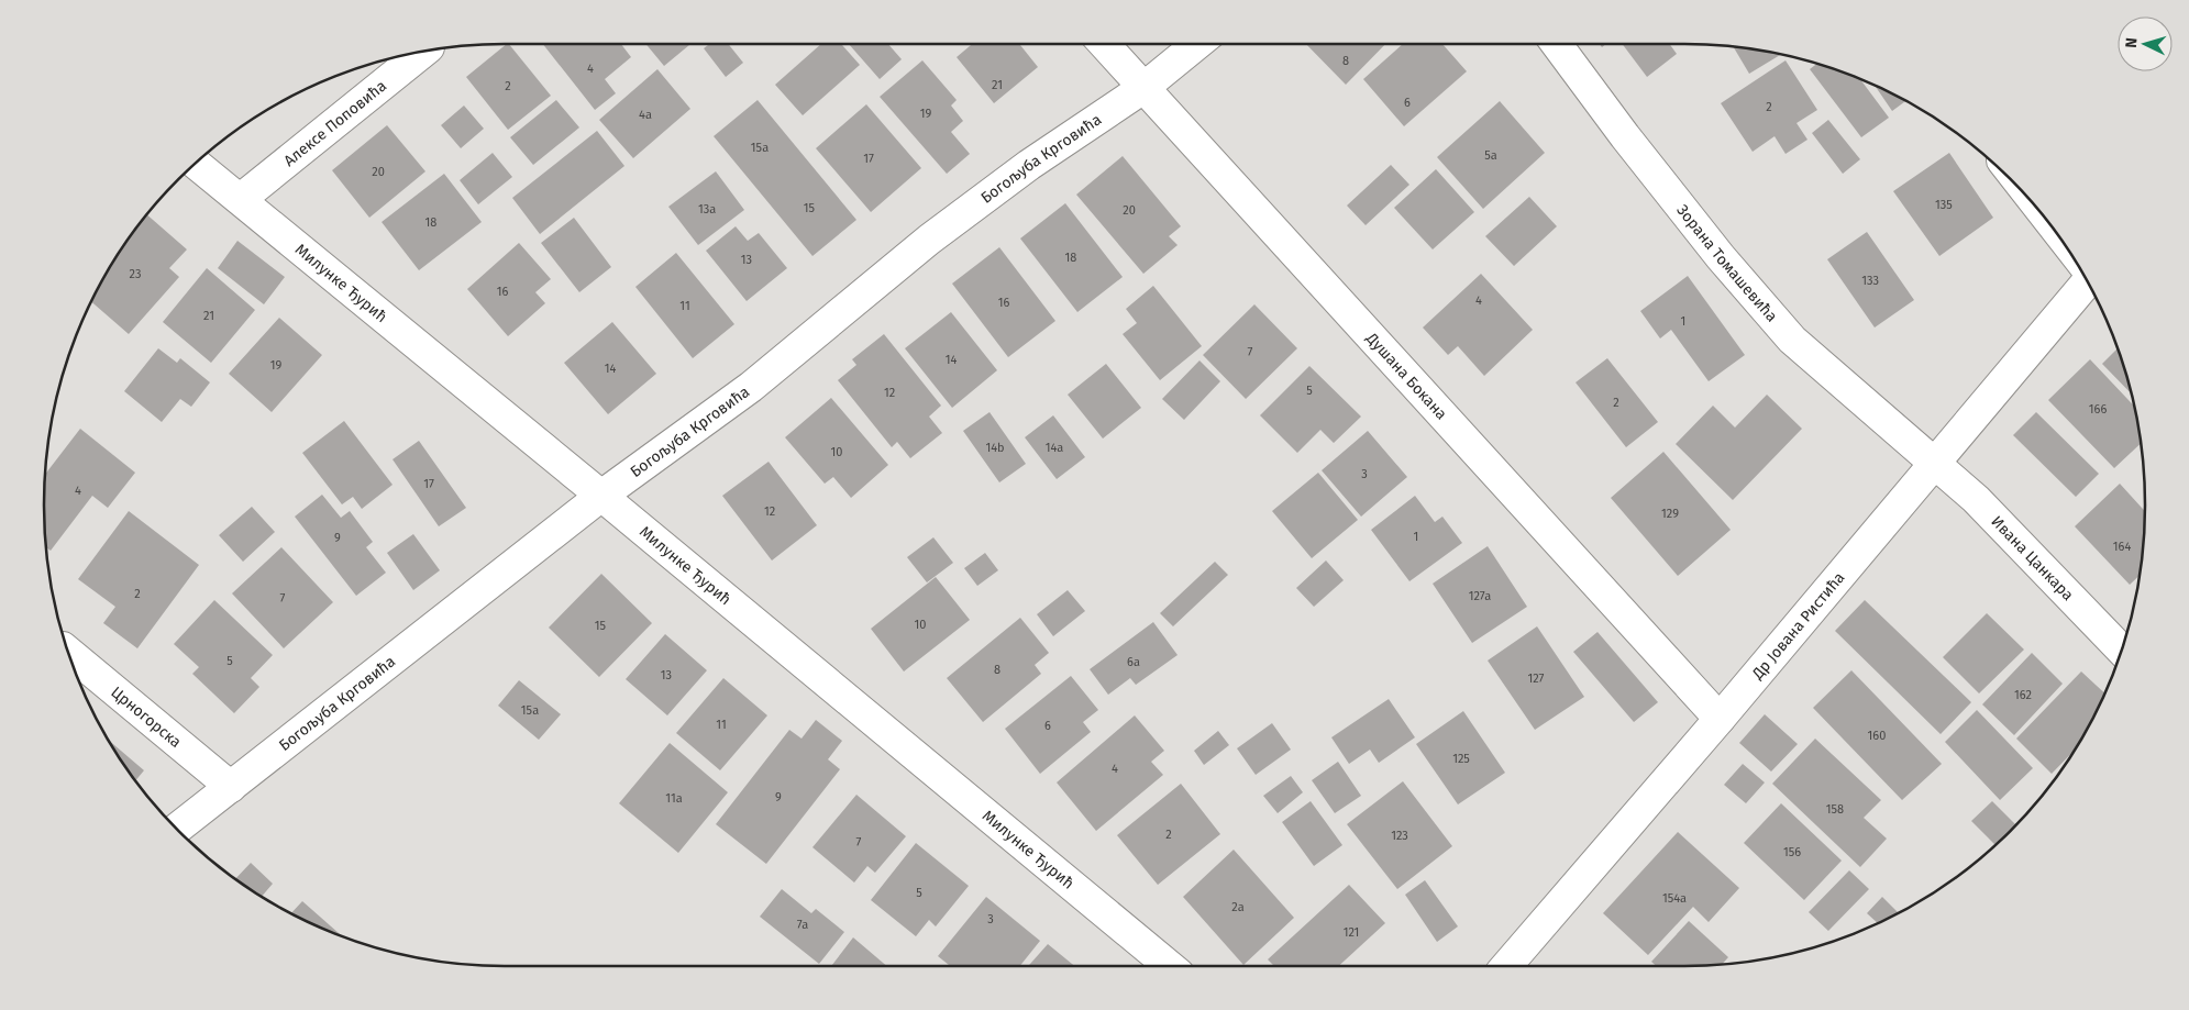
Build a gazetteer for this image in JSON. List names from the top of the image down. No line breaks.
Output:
{"streets":{"street":["Алексе Поповића","Богољуба Крговића","Зорана Томашевића","Милунке Ђурић","Душана Бокана","Ивана Цанкара","Др Јована Ристића","Црногорска"]},"crossings":[["Алексе Поповића","Милунке Ђурић"],["Богољуба Крговића","Милунке Ђурић"],["Богољуба Крговића","Душана Бокана"],["Богољуба Крговића","Црногорска"],["Зорана Томашевића","Ивана Цанкара"],["Зорана Томашевића","Др Јована Ристића"],["Душана Бокана","Др Јована Ристића"],["Ивана Цанкара","Др Јована Ристића"]],"house_numbers":["8","4","21","2","6","2","19","4a","15a","5a","17","20","135","15","13a","20","18","18","13","23","133","16","4","16","11","21","1","7","14","19","14","5","12","2","166","14b","14a","10","3","17","4","12","129","1","9","164","2","127a","7","10","15","5","6a","8","13","127","162","15a","11","6","160","125","4","9","11a","158","2","123","7","156","5","154a","2a","3","7a","121"],"north":"left"}
